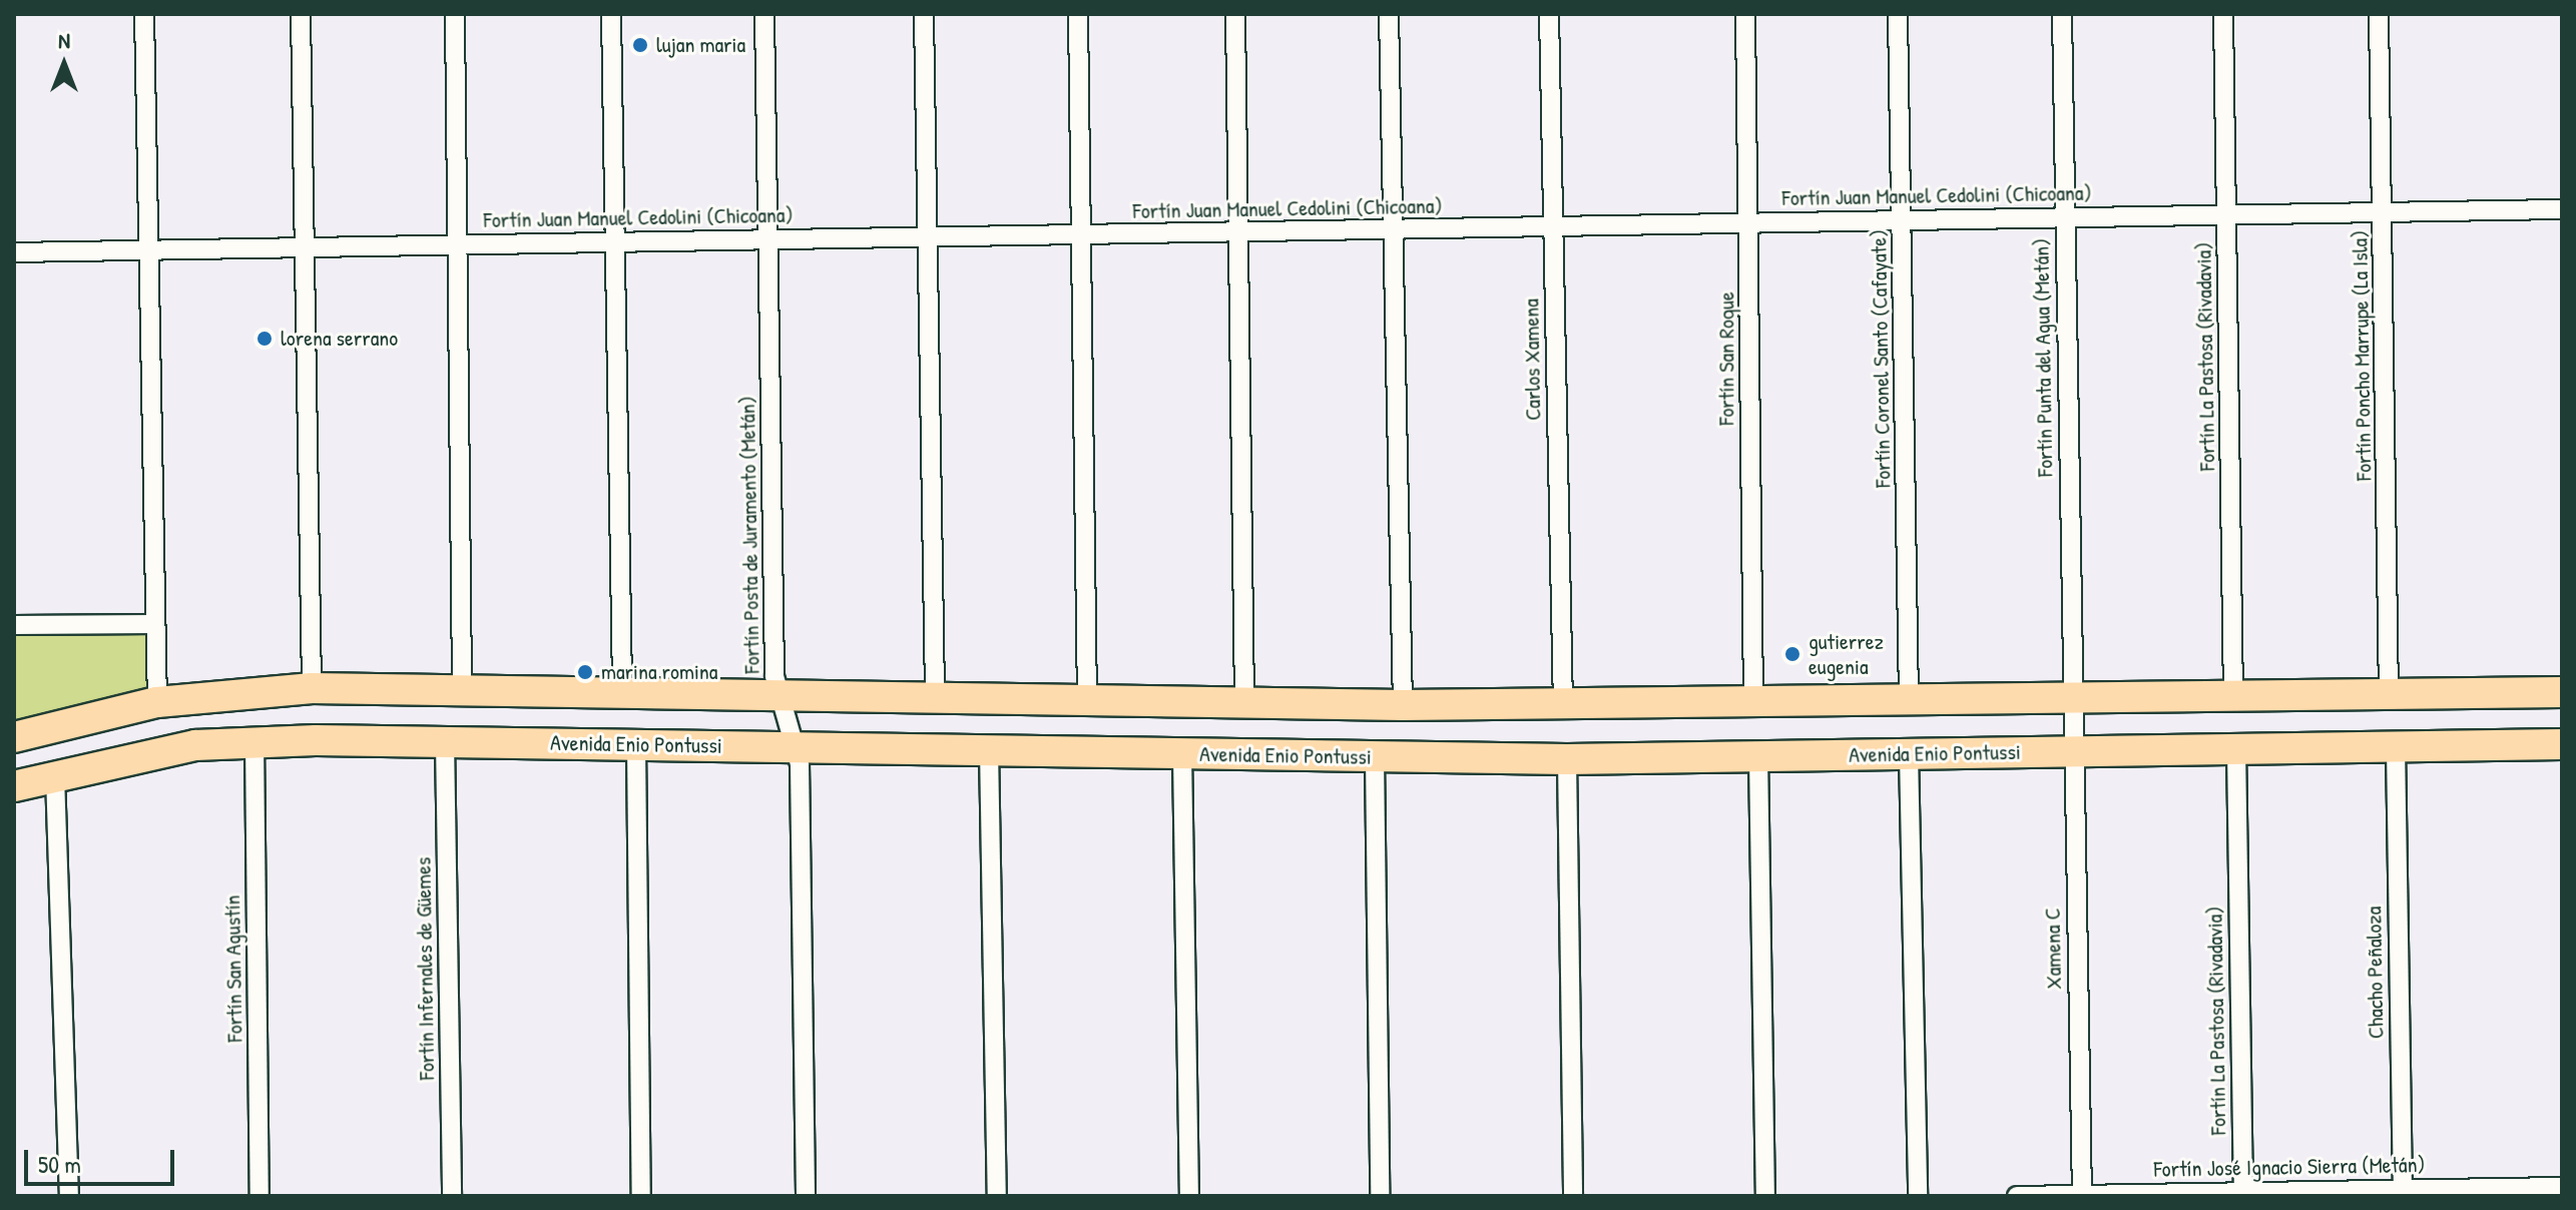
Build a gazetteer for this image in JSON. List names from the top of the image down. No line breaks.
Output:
{"streets":{"main road":["Avenida Enio Pontussi"],"street":["Fortín Juan Manuel Cedolini (Chicoana)","Fortín Poncho Marrupe (La Isla)","Fortín La Pastosa (Rivadavia)","Fortín Punta del Agua (Metán)","Fortín San Roque","Fortín Coronel Santo (Cafayate)","Carlos Xamena","Fortín Posta de Juramento (Metán)","Xamena C","Fortín San Agustín","Fortín Infernales de Güemes","Chacho Peñaloza","Fortín José Ignacio Sierra (Metán)"]},"crossings":[["Fortín Juan Manuel Cedolini (Chicoana)","Fortín Poncho Marrupe (La Isla)"],["Fortín Juan Manuel Cedolini (Chicoana)","Fortín La Pastosa (Rivadavia)"],["Fortín Juan Manuel Cedolini (Chicoana)","Fortín Punta del Agua (Metán)"],["Fortín Juan Manuel Cedolini (Chicoana)","Fortín San Roque"],["Fortín Juan Manuel Cedolini (Chicoana)","Fortín Coronel Santo (Cafayate)"],["Fortín Juan Manuel Cedolini (Chicoana)","Carlos Xamena"],["Fortín Juan Manuel Cedolini (Chicoana)","Fortín Posta de Juramento (Metán)"],["Fortín La Pastosa (Rivadavia)","Avenida Enio Pontussi"],["Fortín La Pastosa (Rivadavia)","Fortín José Ignacio Sierra (Metán)"],["Fortín Punta del Agua (Metán)","Xamena C"],["Fortín Posta de Juramento (Metán)","Avenida Enio Pontussi"],["Avenida Enio Pontussi","Xamena C"],["Avenida Enio Pontussi","Fortín San Agustín"],["Avenida Enio Pontussi","Fortín Infernales de Güemes"],["Avenida Enio Pontussi","Chacho Peñaloza"],["Xamena C","Fortín José Ignacio Sierra (Metán)"],["Chacho Peñaloza","Fortín José Ignacio Sierra (Metán)"]],"places":["lujan maria","lorena serrano","gutierrez eugenia","marina romina"],"scale_bar":"50 m","north":"top"}
